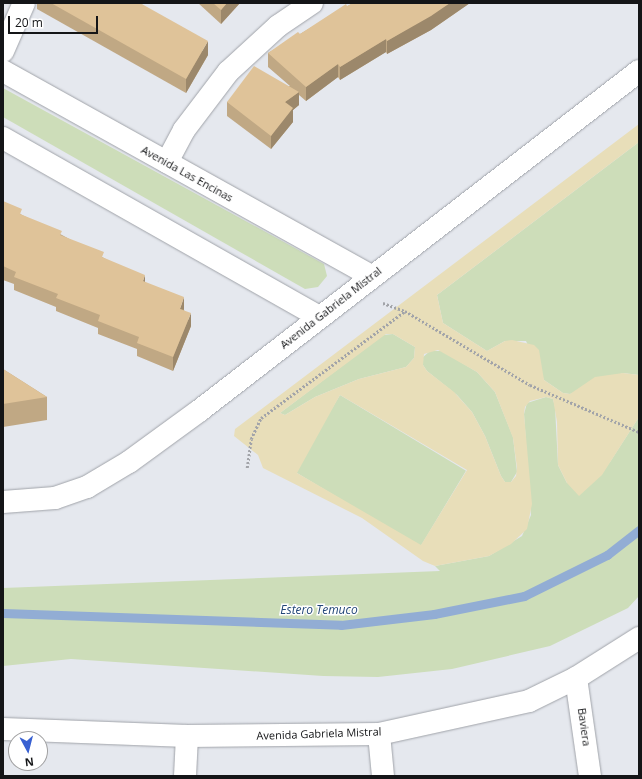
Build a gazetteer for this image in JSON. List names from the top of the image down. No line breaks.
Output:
{"streets":{"street":["Avenida Las Encinas","Avenida Gabriela Mistral","Baviera"]},"crossings":[["Avenida Las Encinas","Avenida Gabriela Mistral"],["Avenida Gabriela Mistral","Baviera"]],"water":["Estero Temuco"],"scale_bar":"20 m","north":"bottom"}
